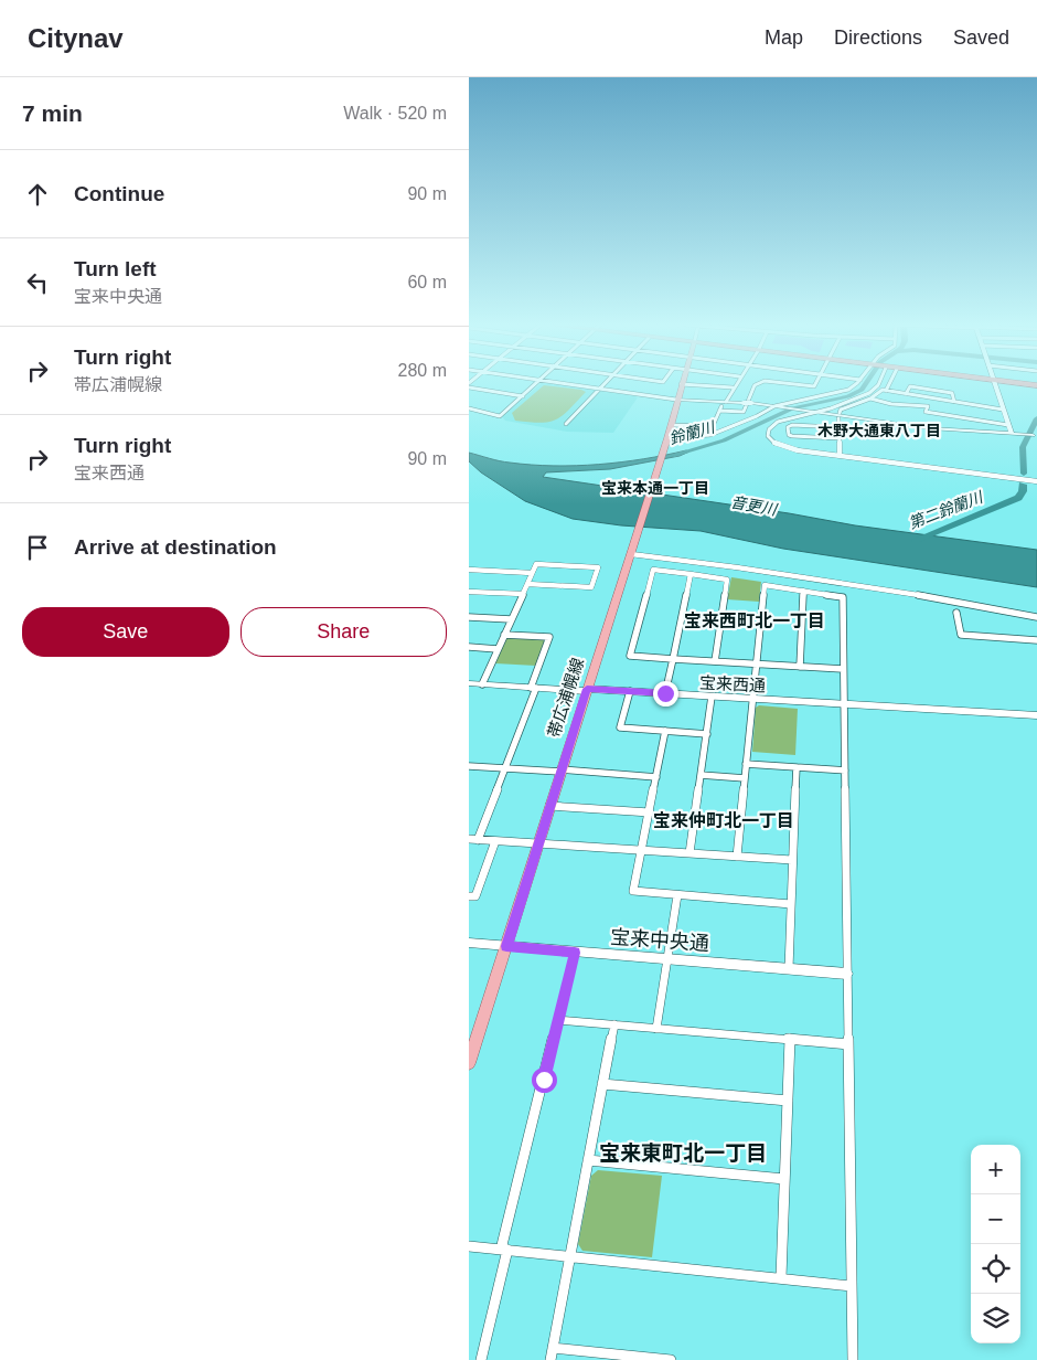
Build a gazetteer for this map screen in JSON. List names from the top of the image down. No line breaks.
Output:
{"streets":{"main road":["帯広浦幌線"],"street":["宝来西通","宝来中央通"]},"crossings":[["宝来西通","帯広浦幌線"],["帯広浦幌線","宝来中央通"]],"districts":["木野大通東八丁目","宝来本通一丁目","宝来西町北一丁目","宝来仲町北一丁目","宝来東町北一丁目"],"water":["鈴蘭川","音更川","第二鈴蘭川"],"page":{"header":"Citynav","nav":["Map","Directions","Saved"],"heading":["7 min","Walk · 520 m"],"list":[["Continue","90 m"],["Turn left","宝来中央通","60 m"],["Turn right","帯広浦幌線","280 m"],["Turn right","宝来西通","90 m"],"Arrive at destination"],"buttons":["Save","Share"],"map_buttons":["+","−"]}}
